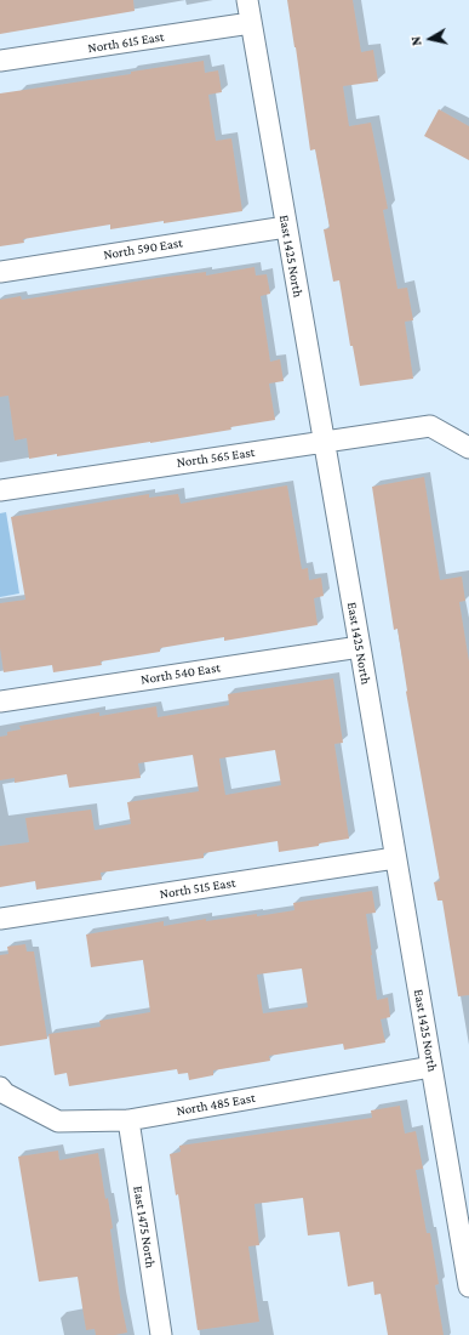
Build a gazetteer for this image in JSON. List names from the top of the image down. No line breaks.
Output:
{"streets":{"street":["North 615 East","North 590 East","East 1425 North","North 565 East","North 540 East","North 515 East","North 485 East","East 1475 North"]},"crossings":[["North 615 East","East 1425 North"],["North 590 East","East 1425 North"],["East 1425 North","North 565 East"],["East 1425 North","North 540 East"],["East 1425 North","North 515 East"],["East 1425 North","North 485 East"],["North 485 East","East 1475 North"]],"north":"left"}
